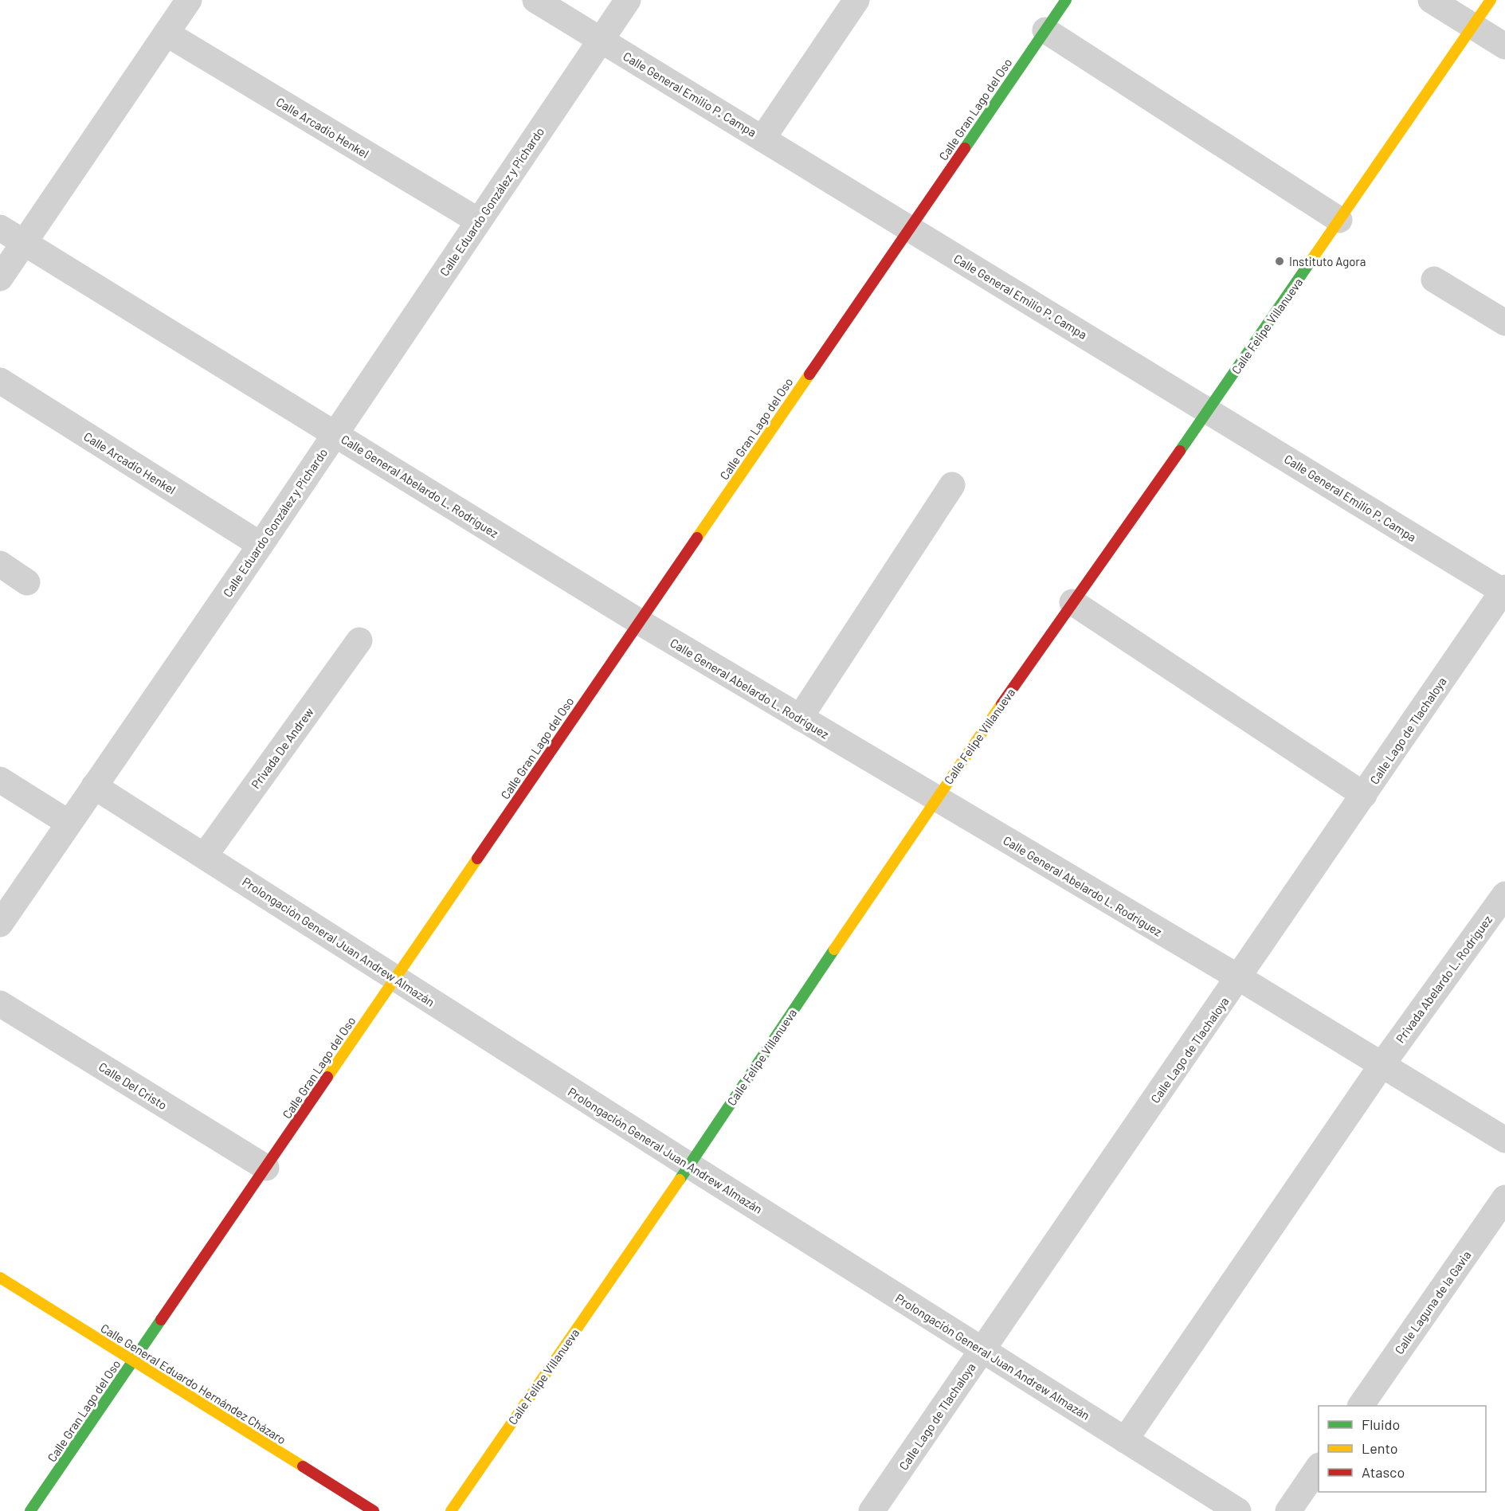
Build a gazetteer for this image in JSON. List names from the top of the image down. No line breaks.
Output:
{"streets":{"street":["Calle General Emilio P. Campa","Calle Gran Lago del Oso","Calle Arcadio Henkel","Calle Eduardo González y Pichardo","Calle Felipe Villanueva","Calle General Abelardo L. Rodríguez","Calle Lago de Tlachaloya","Privada De Andrew","Prolongación General Juan Andrew Almazán","Privada Abelardo L. Rodríguez","Calle Del Cristo","Calle Laguna de la Gavia","Calle General Eduardo Hernández Cházaro"]},"crossings":[["Calle General Emilio P. Campa","Calle Gran Lago del Oso"],["Calle General Emilio P. Campa","Calle Eduardo González y Pichardo"],["Calle General Emilio P. Campa","Calle Felipe Villanueva"],["Calle General Emilio P. Campa","Calle Lago de Tlachaloya"],["Calle Gran Lago del Oso","Calle General Abelardo L. Rodríguez"],["Calle Gran Lago del Oso","Prolongación General Juan Andrew Almazán"],["Calle Gran Lago del Oso","Calle Del Cristo"],["Calle Gran Lago del Oso","Calle General Eduardo Hernández Cházaro"],["Calle Arcadio Henkel","Calle Eduardo González y Pichardo"],["Calle Eduardo González y Pichardo","Calle General Abelardo L. Rodríguez"],["Calle Eduardo González y Pichardo","Prolongación General Juan Andrew Almazán"],["Calle Felipe Villanueva","Calle General Abelardo L. Rodríguez"],["Calle Felipe Villanueva","Prolongación General Juan Andrew Almazán"],["Calle General Abelardo L. Rodríguez","Calle Lago de Tlachaloya"],["Calle General Abelardo L. Rodríguez","Privada Abelardo L. Rodríguez"],["Calle Lago de Tlachaloya","Prolongación General Juan Andrew Almazán"],["Privada De Andrew","Prolongación General Juan Andrew Almazán"],["Prolongación General Juan Andrew Almazán","Privada Abelardo L. Rodríguez"]],"places":["Instituto Agora"],"legend":["Fluido","Lento","Atasco"]}
